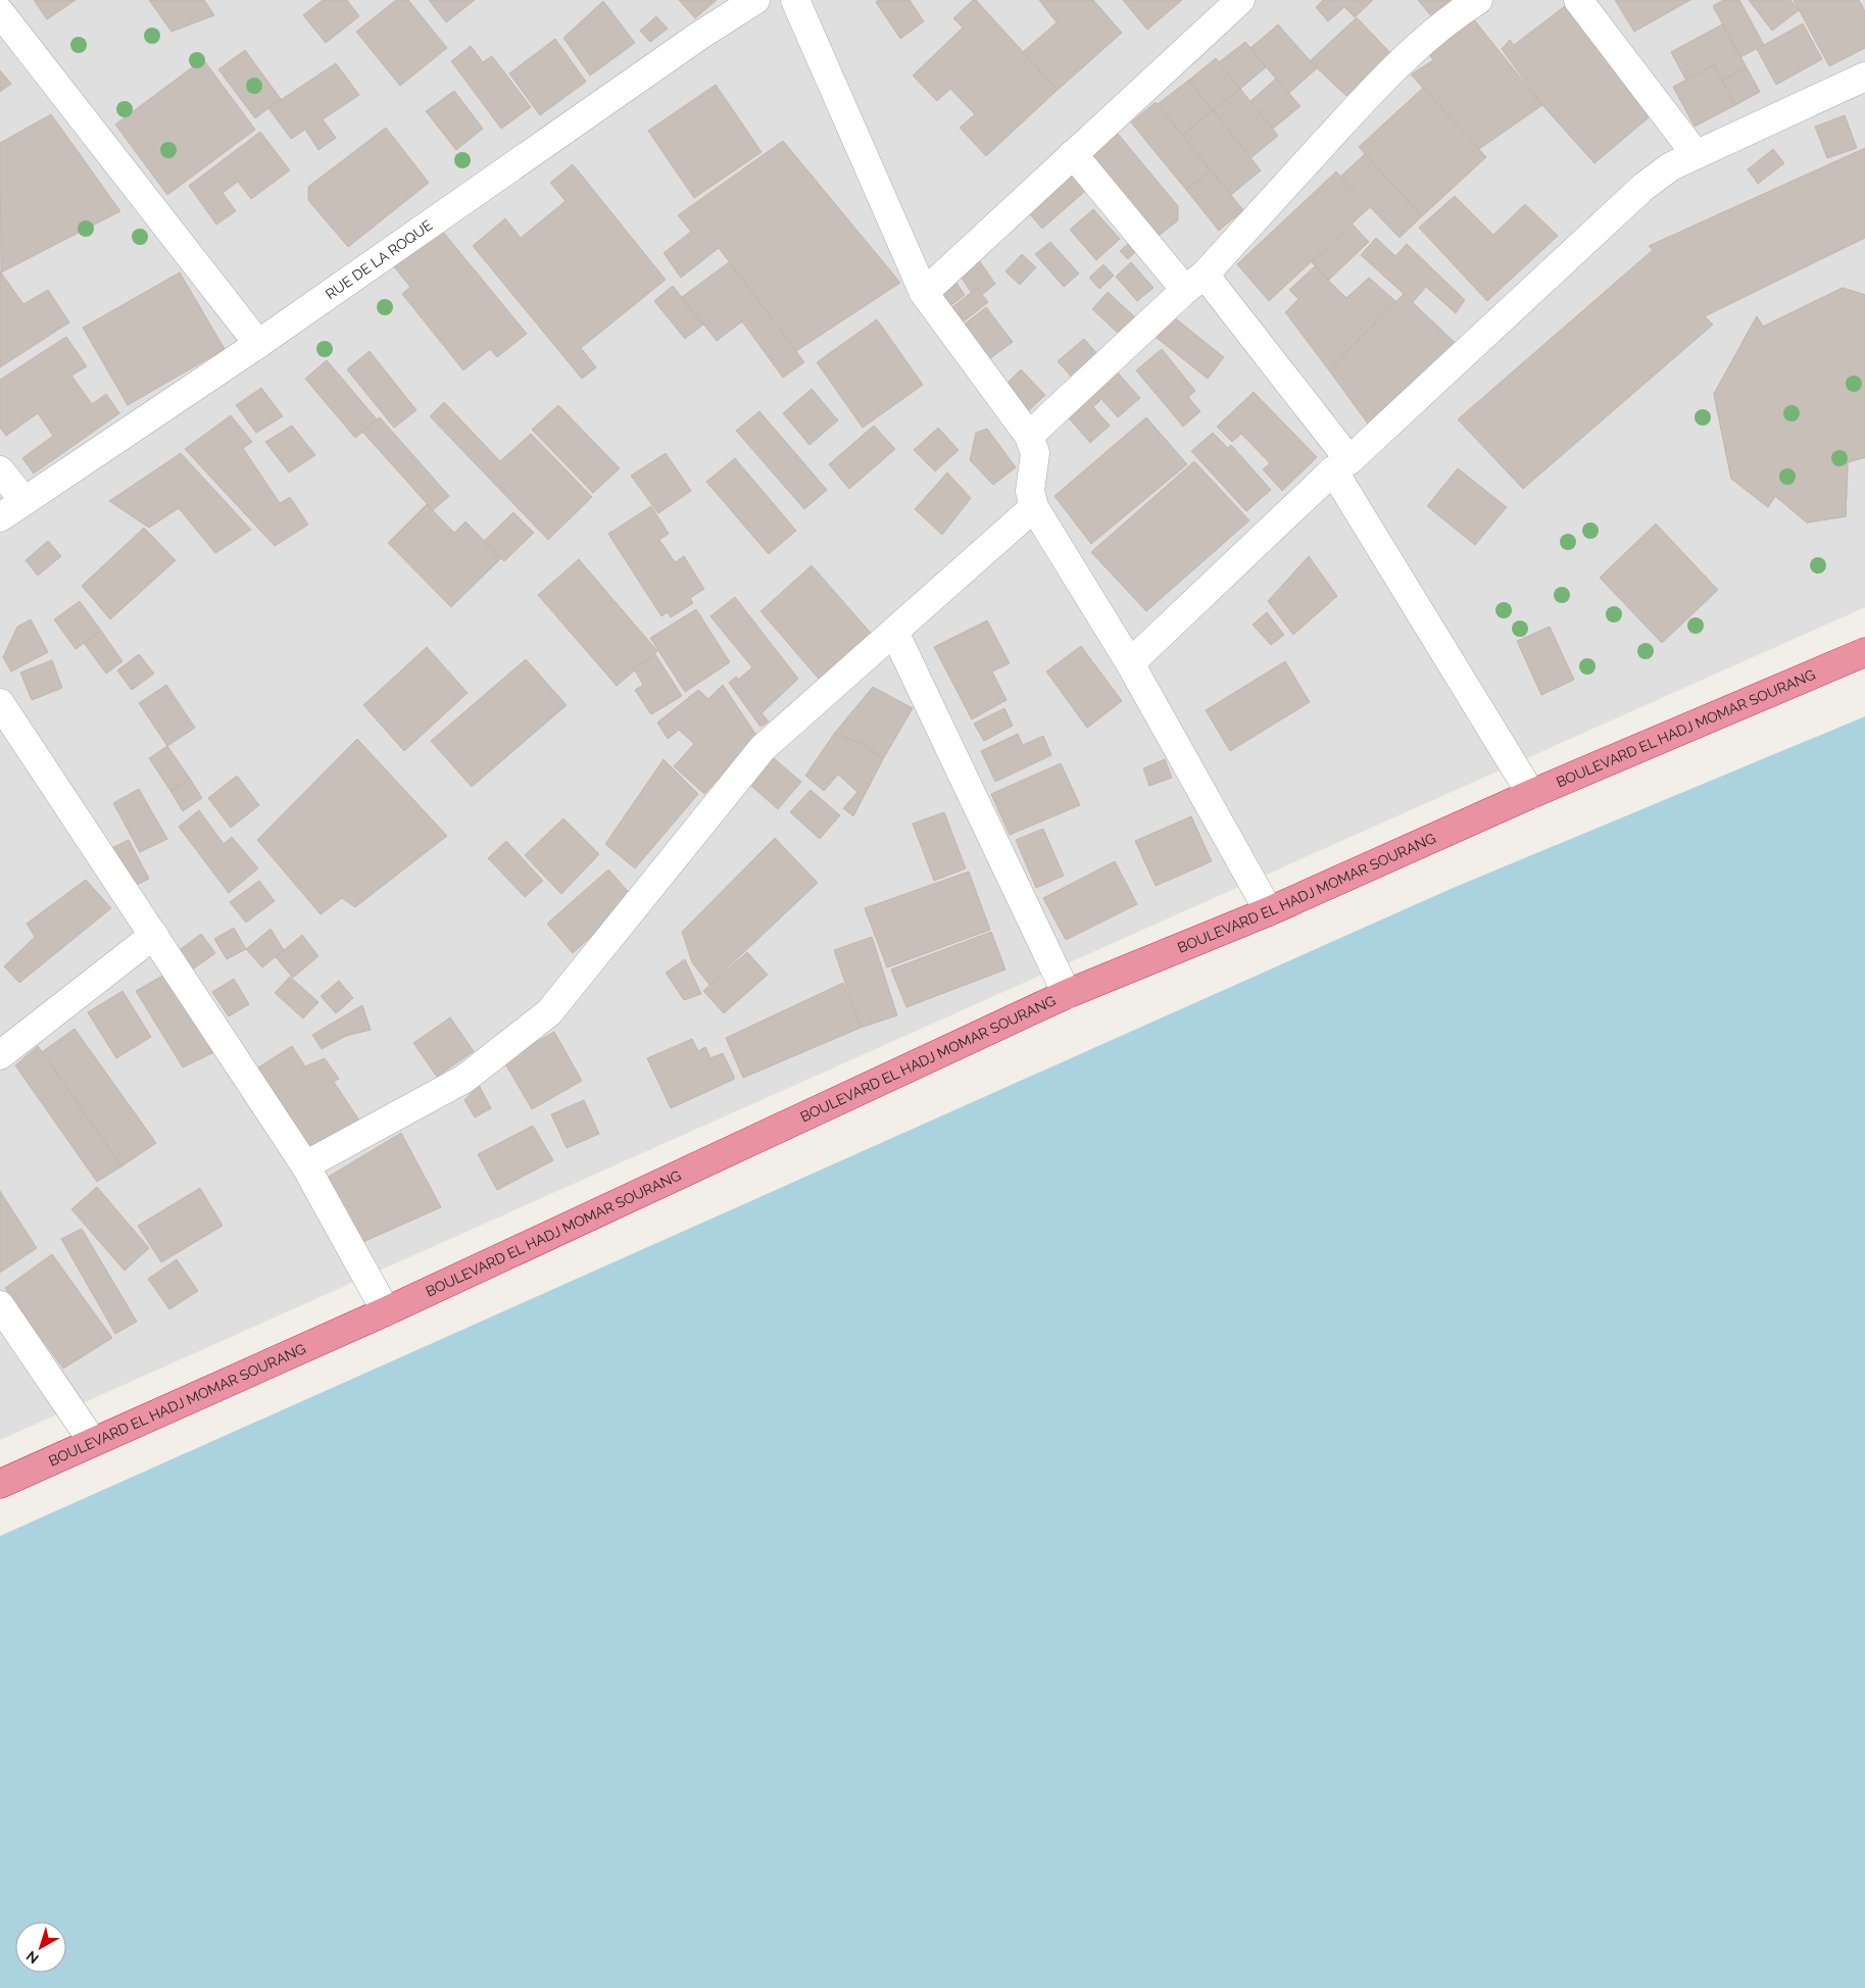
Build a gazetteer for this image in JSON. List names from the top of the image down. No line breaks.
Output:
{"streets":{"highway":["BOULEVARD EL HADJ MOMAR SOURANG"],"street":["RUE DE LA ROQUE"]},"north":"bottom left"}
